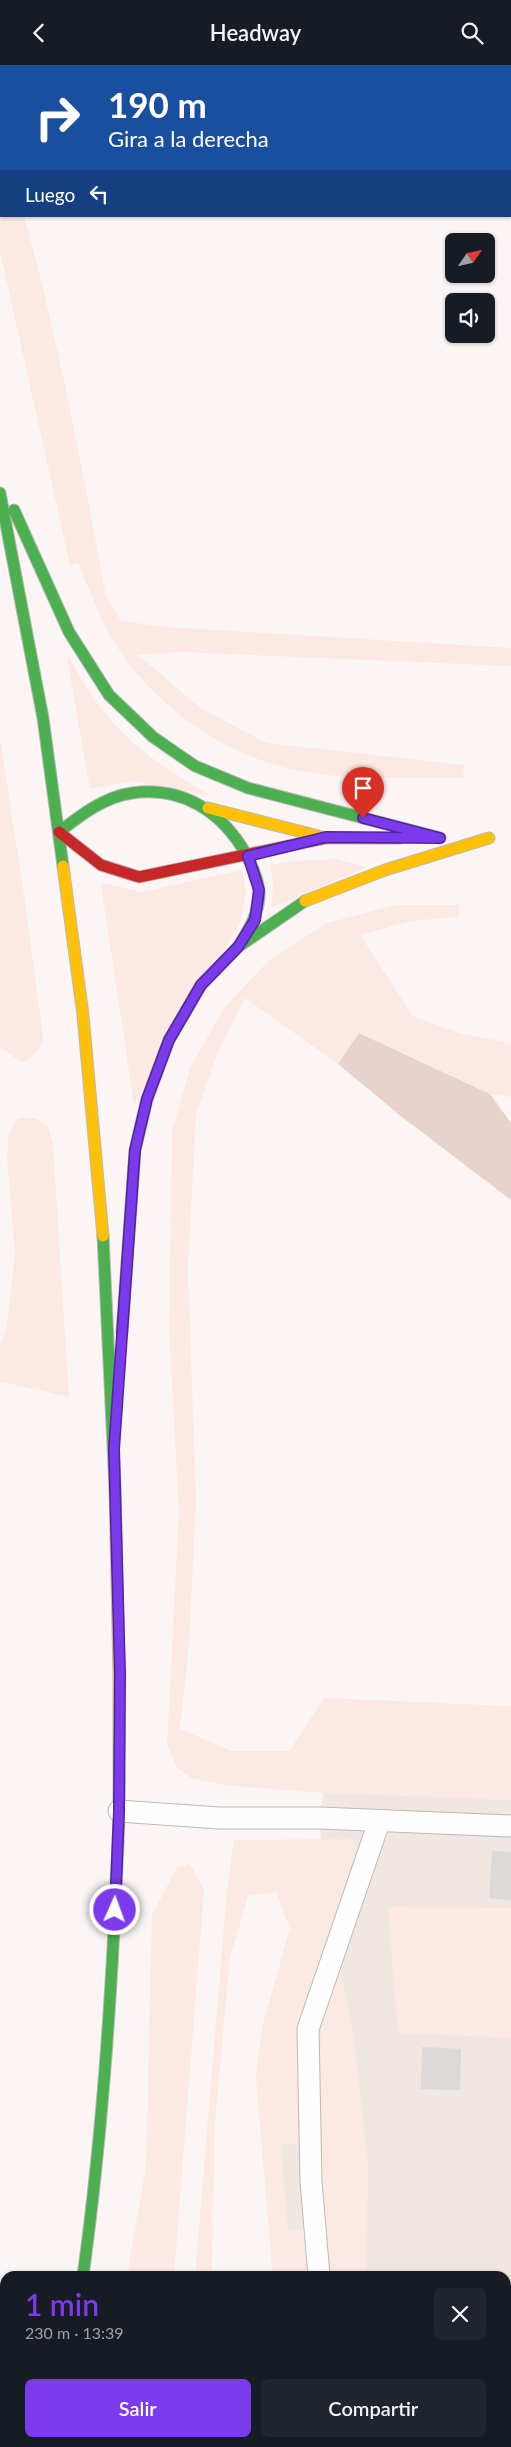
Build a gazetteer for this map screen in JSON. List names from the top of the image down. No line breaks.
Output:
{"north":"top right","page":{"header":"Headway","turn":["190 m","Gira a la derecha"],"then":"Luego","heading":["1 min","230 m · 13:39"],"buttons":["Salir","Compartir"]}}
